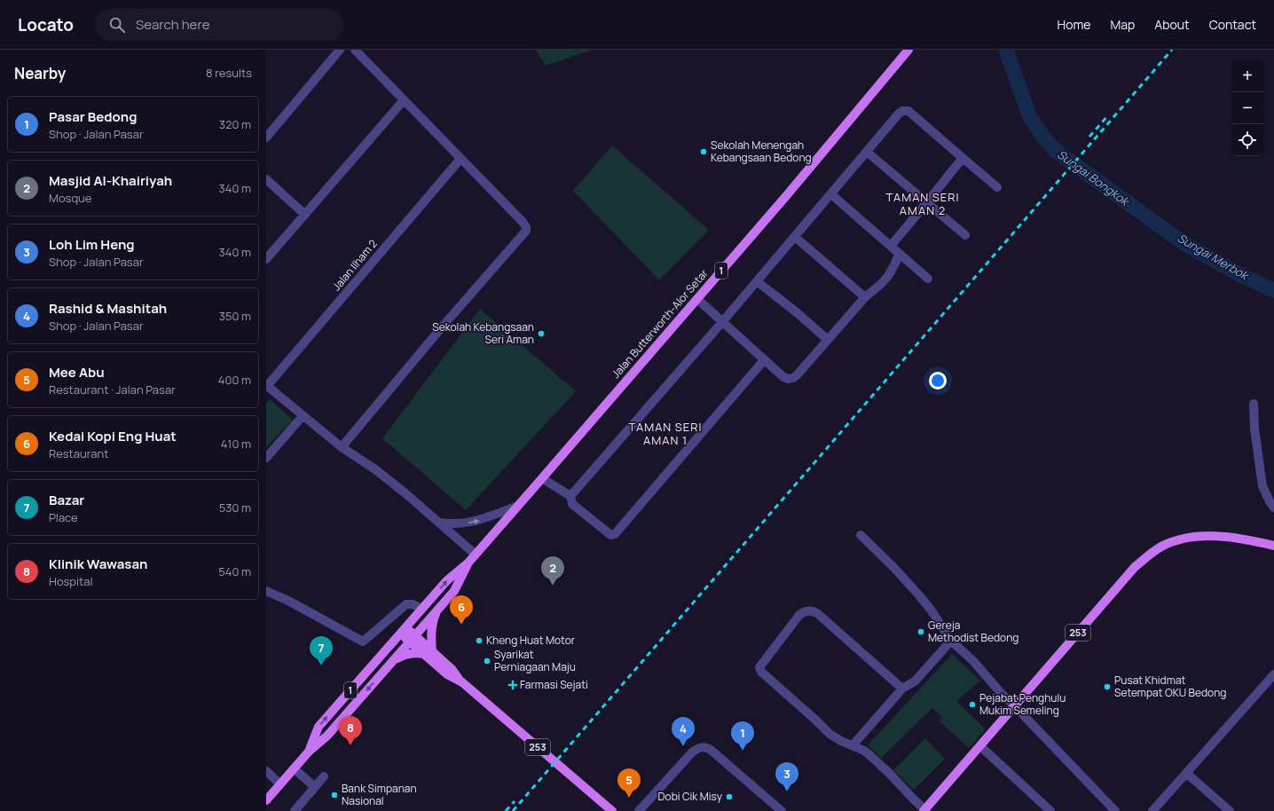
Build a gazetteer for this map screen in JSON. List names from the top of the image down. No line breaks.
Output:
{"streets":{"main road":["1","Jalan Butterworth-Alor Setar","253"],"street":["Jalan Ilham 2"]},"crossings":[["Jalan Butterworth-Alor Setar","253"]],"districts":["TAMAN SERI AMAN 2","TAMAN SERI AMAN 1"],"water":["Sungai Bongkok","Sungai Merbok"],"places":{"other":["Sekolah Menengah Kebangsaan Bedong","Sekolah Kebangsaan Seri Aman","Gereja Methodist Bedong","Kheng Huat Motor","Syarikat Perniagaan Maju","Pusat Khidmat Setempat OKU Bedong","Pejabat Penghulu Mukim Semeling","Bank Simpanan Nasional","Dobi Cik Misy"],"health":["Farmasi Sejati"]},"page":{"header":"Locato","search":"Search here","nav":["Home","Map","About","Contact"],"heading":["Nearby","8 results"],"map_buttons":["+","−"],"list":[{"mark":"1","name":"Pasar Bedong","note":"Shop · Jalan Pasar","value":"320 m"},{"mark":"2","name":"Masjid Al-Khairiyah","note":"Mosque","value":"340 m"},{"mark":"3","name":"Loh Lim Heng","note":"Shop · Jalan Pasar","value":"340 m"},{"mark":"4","name":"Rashid & Mashitah","note":"Shop · Jalan Pasar","value":"350 m"},{"mark":"5","name":"Mee Abu","note":"Restaurant · Jalan Pasar","value":"400 m"},{"mark":"6","name":"Kedai Kopi Eng Huat","note":"Restaurant","value":"410 m"},{"mark":"7","name":"Bazar","note":"Place","value":"530 m"},{"mark":"8","name":"Klinik Wawasan","note":"Hospital","value":"540 m"}],"pins":["2","6","7","8","4","1","3","5"]}}
